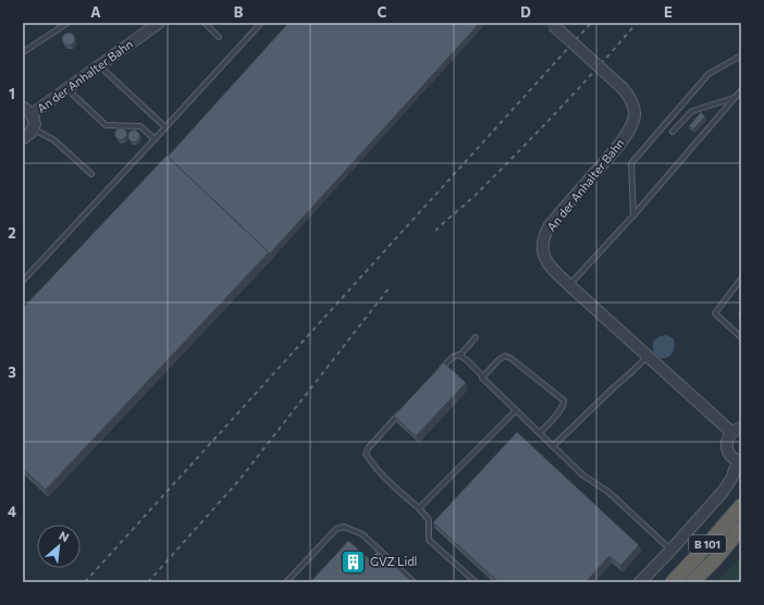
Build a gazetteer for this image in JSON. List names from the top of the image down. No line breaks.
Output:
{"streets":{"highway":["B 101"],"street":["An der Anhalter Bahn"]},"places":{"building":["GVZ Lidl"]},"north":"top right","grid":{"columns":["A","B","C","D","E"],"rows":["1","2","3","4"]}}
